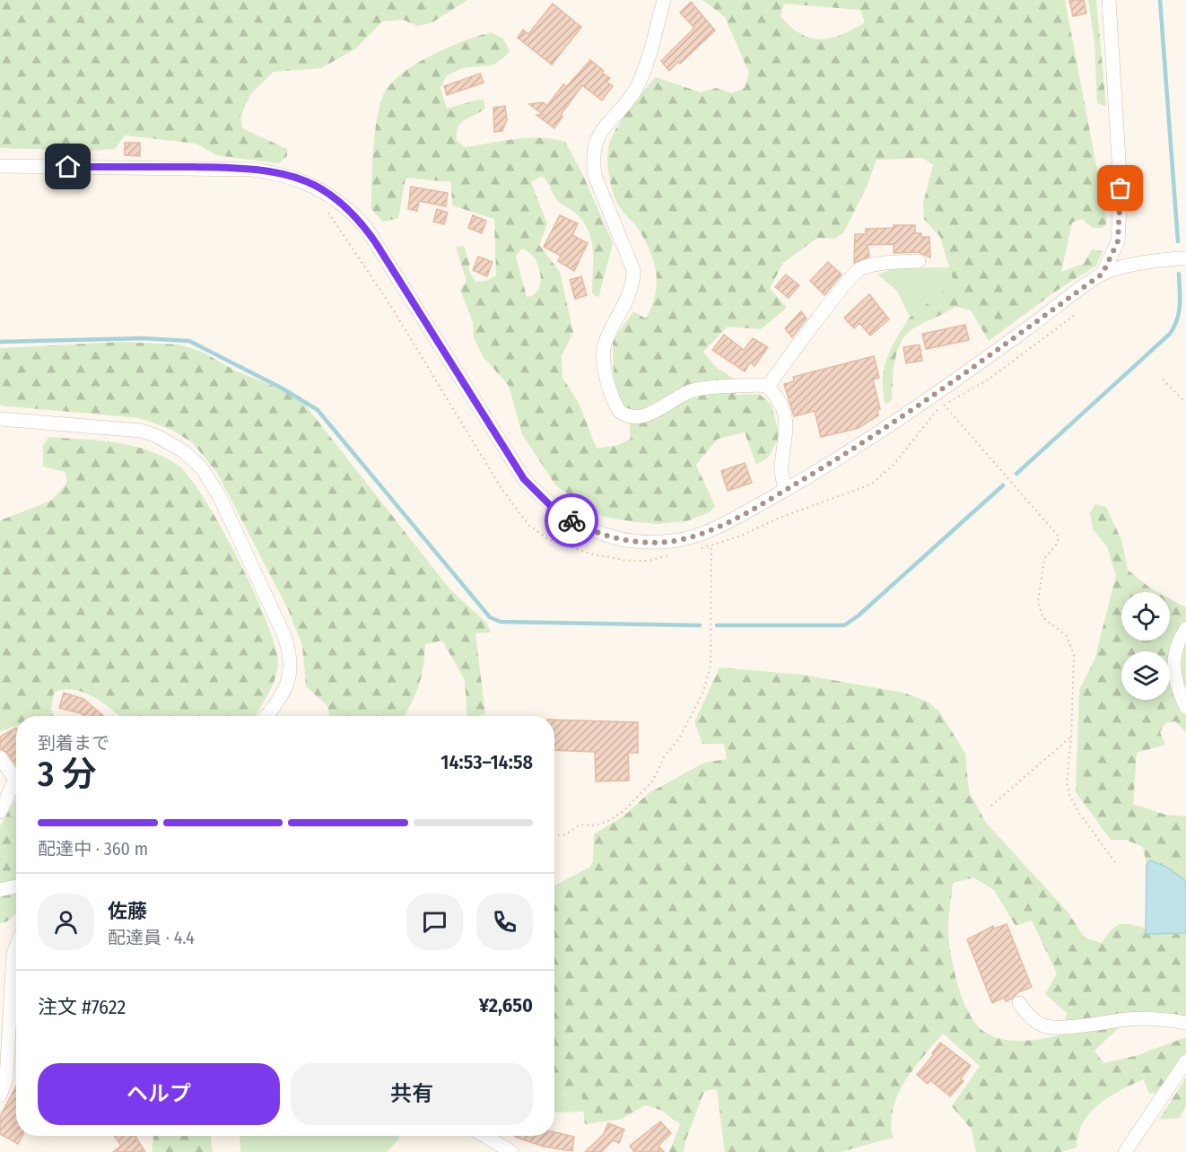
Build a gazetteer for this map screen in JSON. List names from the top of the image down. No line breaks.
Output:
{"page":{"heading":["3 分","到着まで","14:53–14:58"],"panel":["佐藤","配達員 · 4.4","注文 #7622","¥2,650"],"bar":"配達中 · 360 m","buttons":["ヘルプ","共有"]}}
